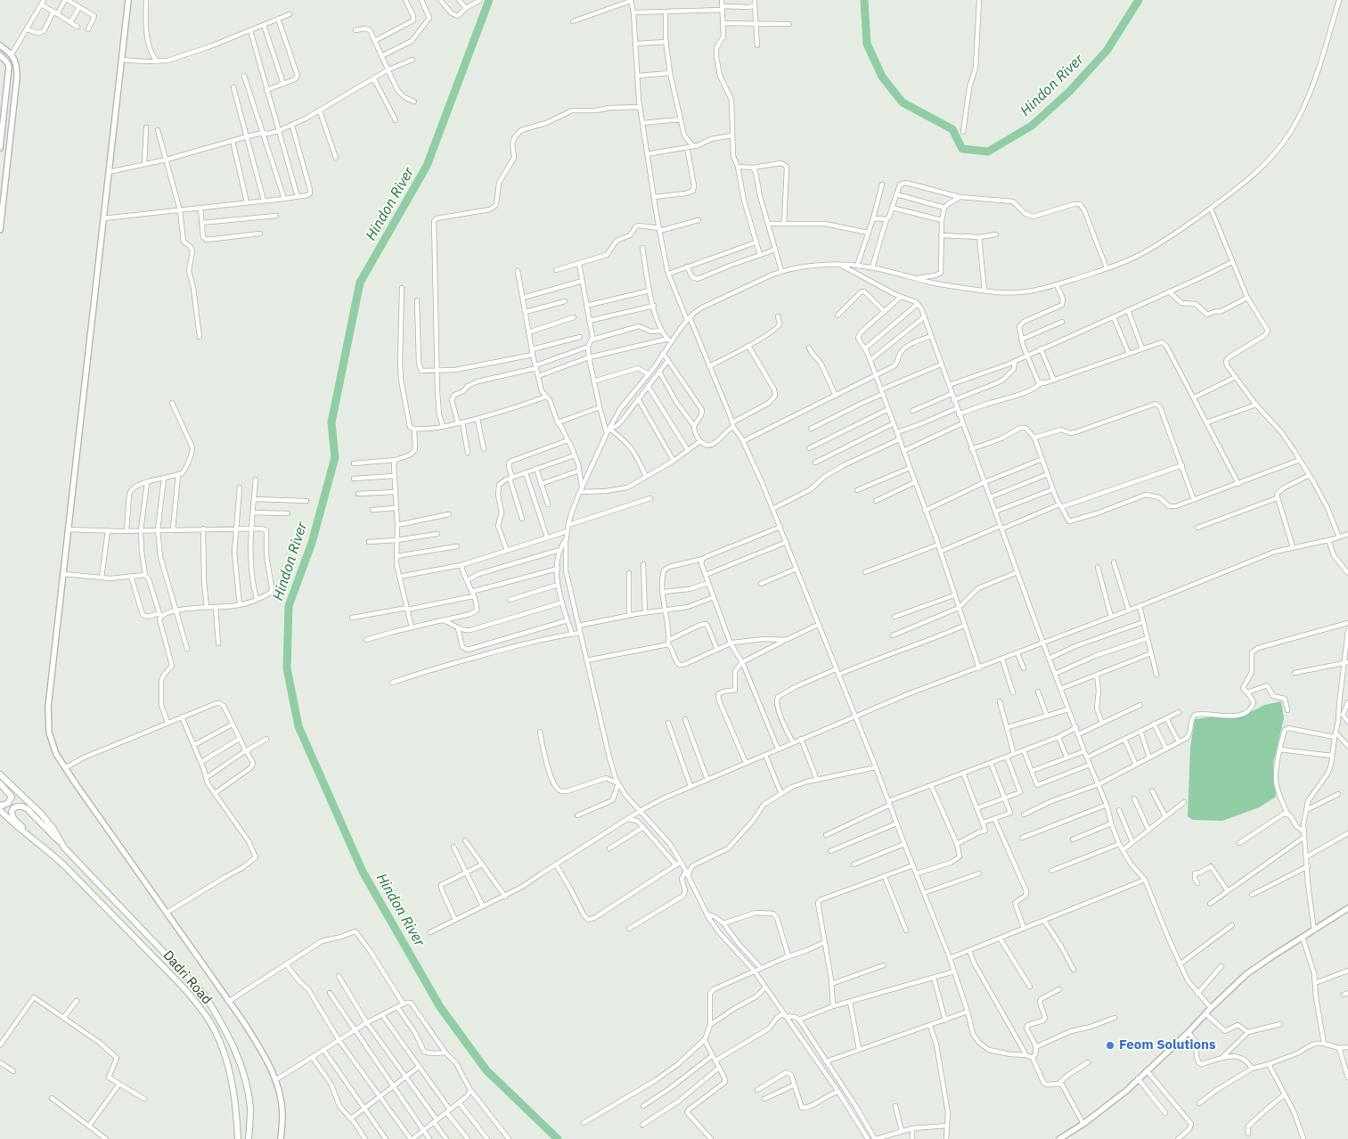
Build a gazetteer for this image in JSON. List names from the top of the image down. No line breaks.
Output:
{"streets":{"main road":["Dadri Road"]},"water":["Hindon River"],"places":["Feom Solutions"]}
